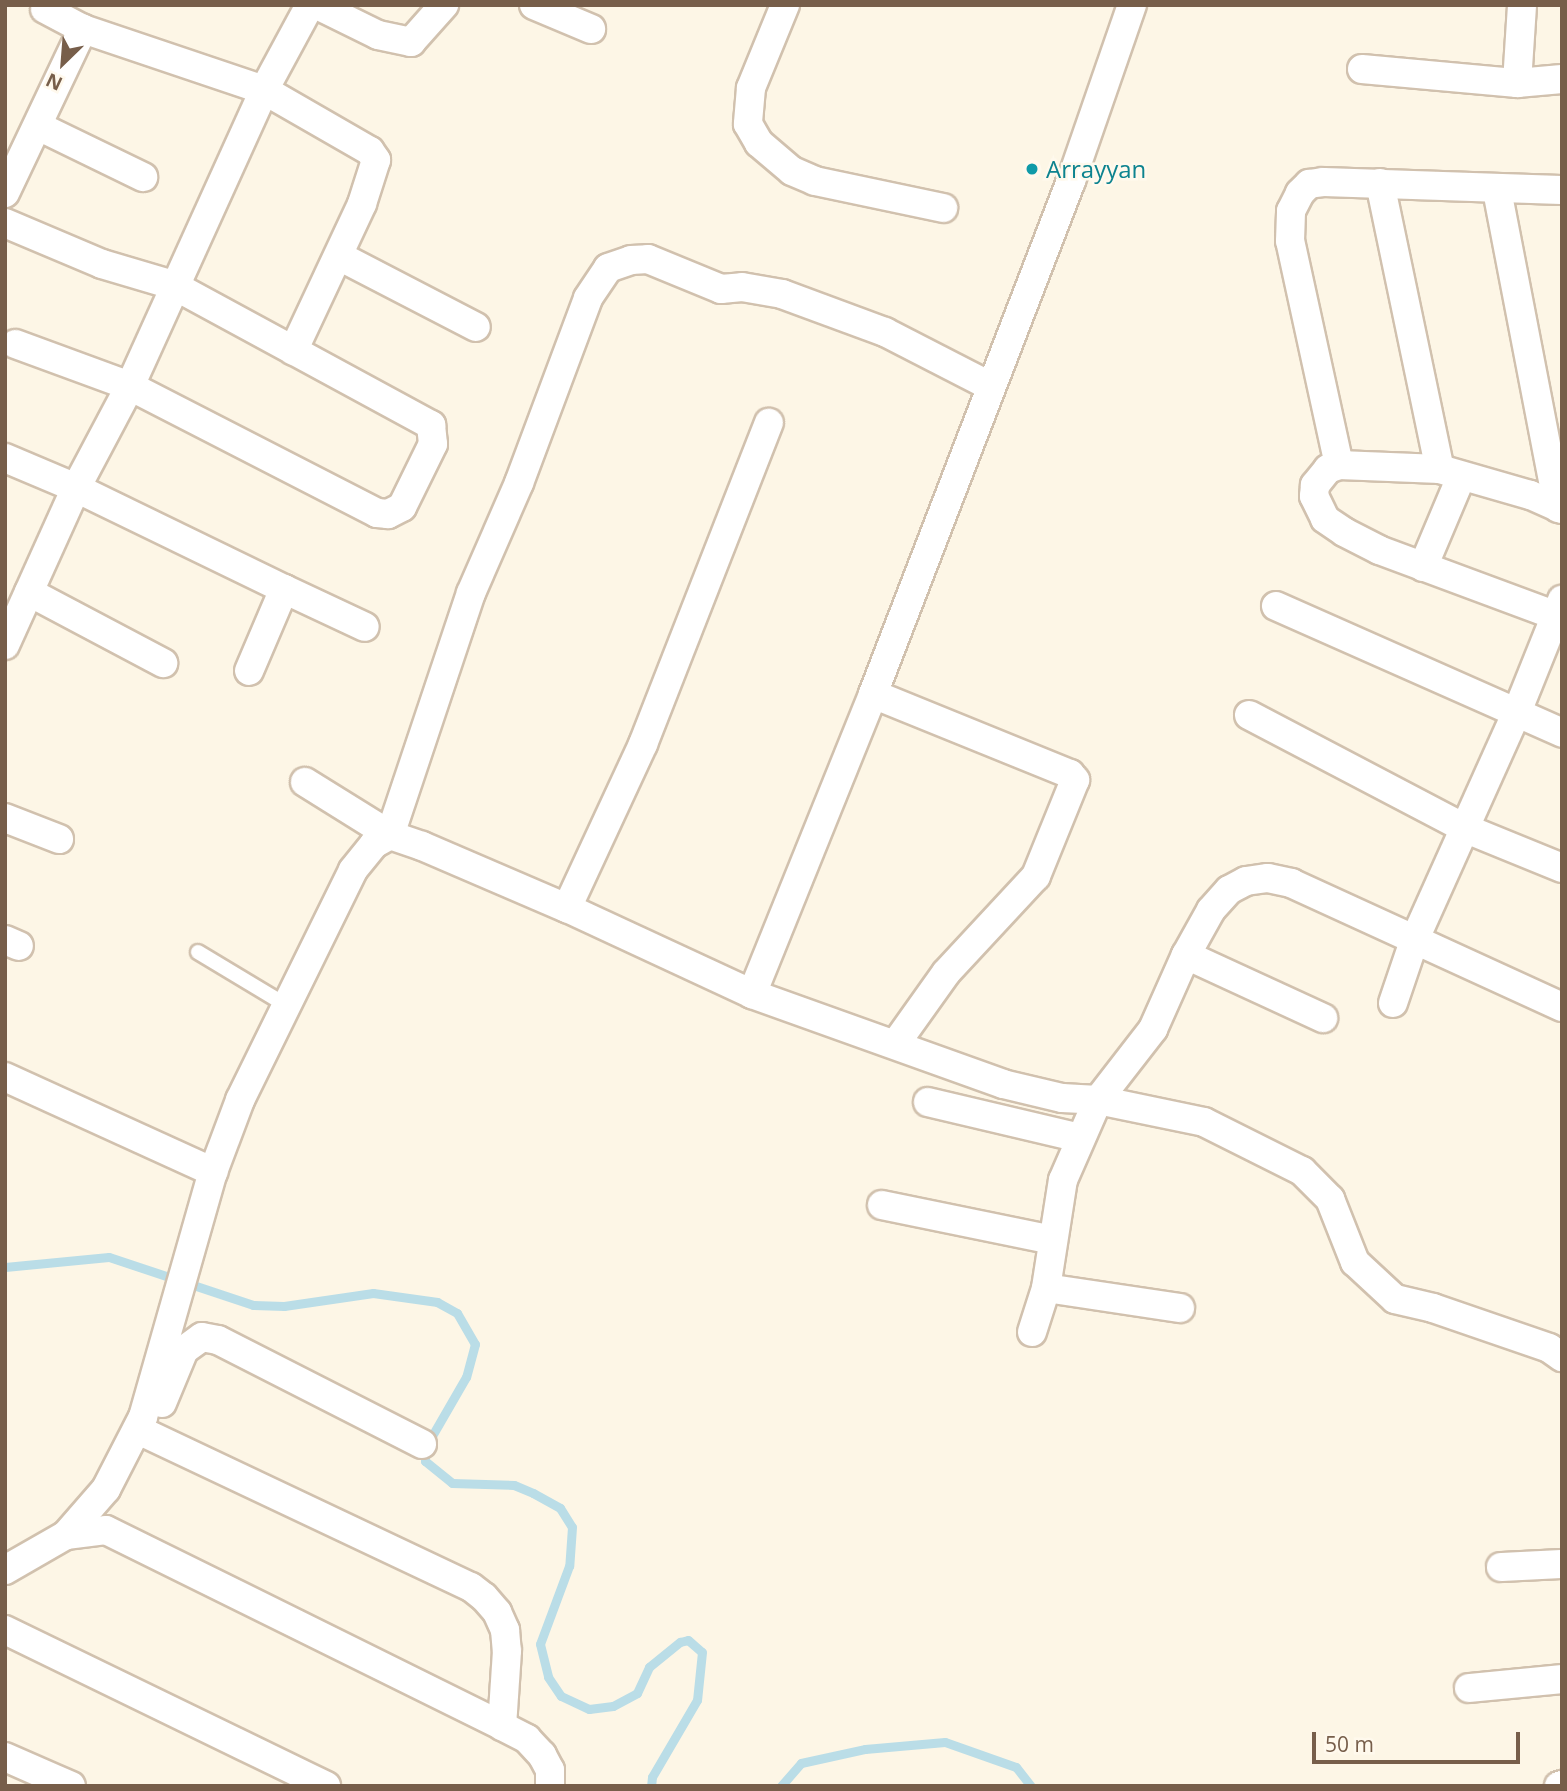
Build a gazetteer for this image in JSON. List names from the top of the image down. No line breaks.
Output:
{"places":["Arrayyan"],"scale_bar":"50 m","north":"bottom left"}
